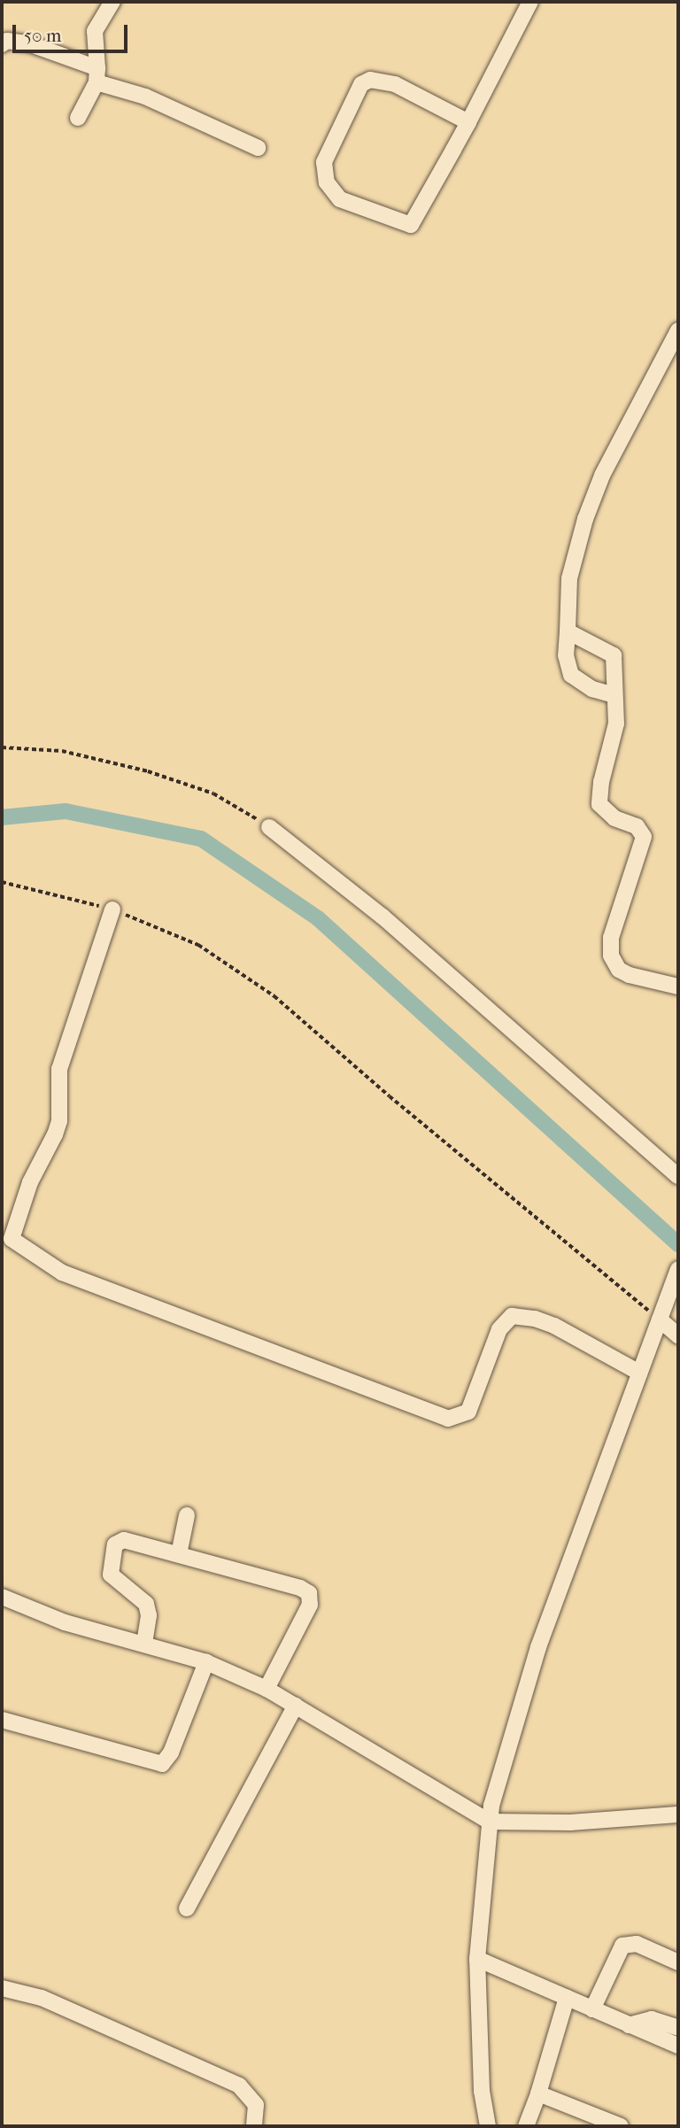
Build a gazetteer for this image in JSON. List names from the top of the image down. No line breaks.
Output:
{"scale_bar":"50 m"}
